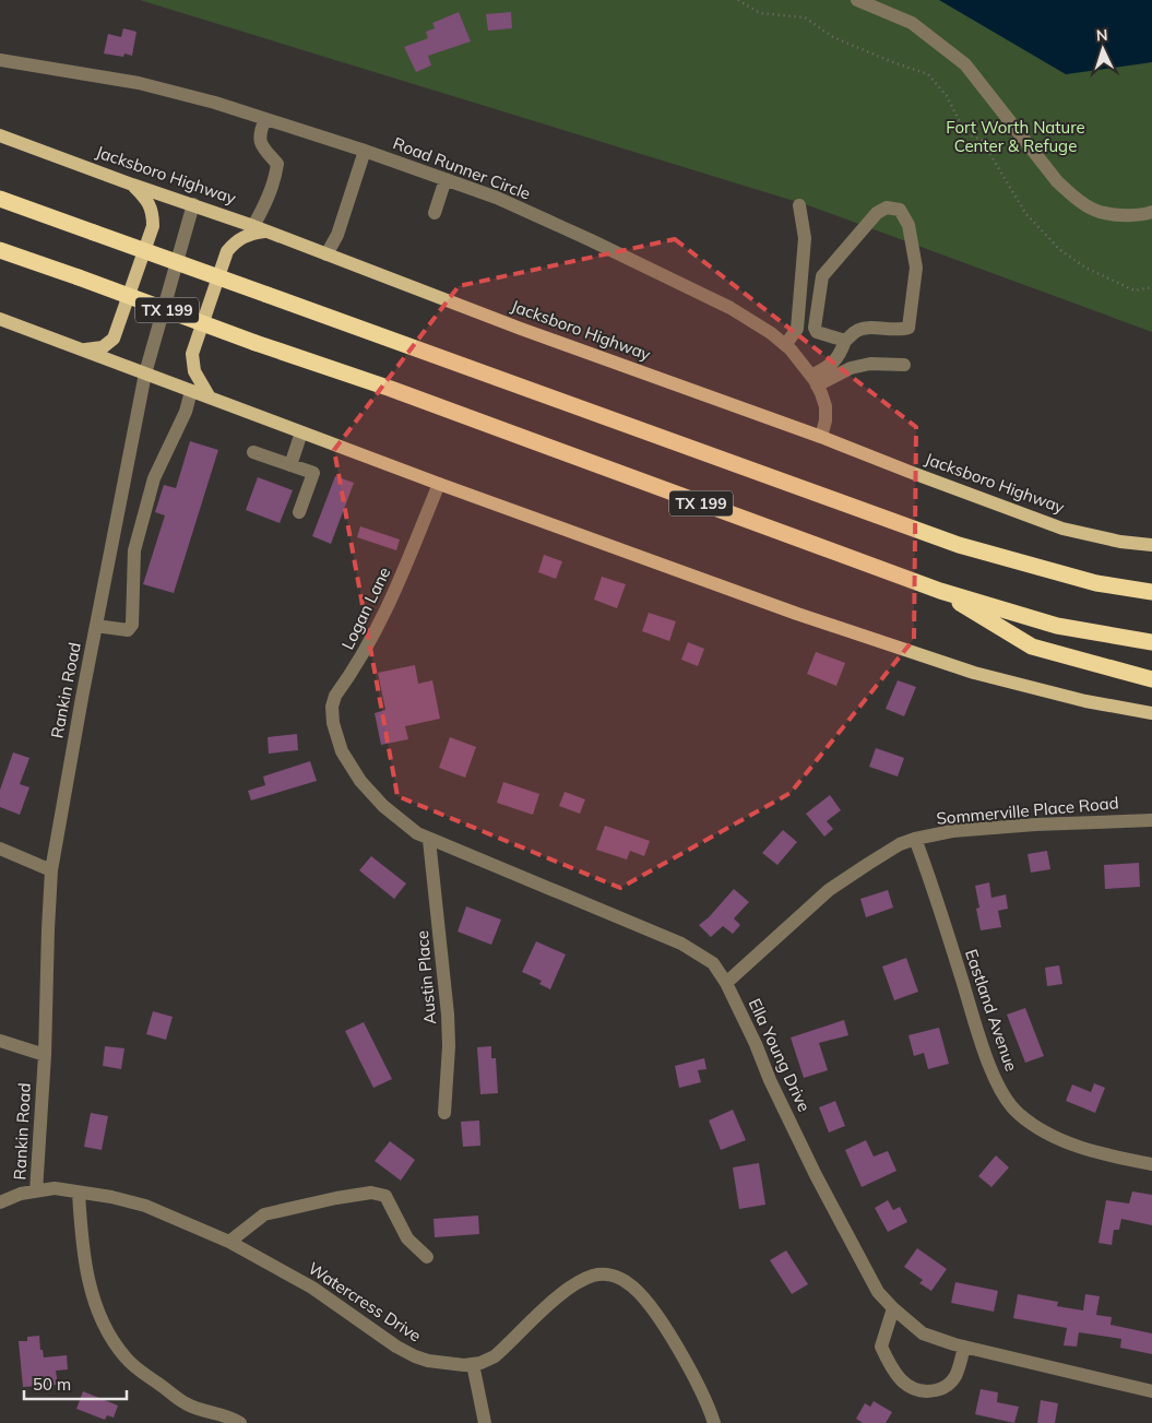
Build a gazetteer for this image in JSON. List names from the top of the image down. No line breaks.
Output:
{"streets":{"highway":["TX 199"],"main road":["Jacksboro Highway"],"street":["Road Runner Circle","Logan Lane","Rankin Road","Sommerville Place Road","Austin Place","Eastland Avenue","Ella Young Drive","Watercress Drive"]},"crossings":[["Road Runner Circle","Jacksboro Highway"],["Jacksboro Highway","Rankin Road"],["Logan Lane","Ella Young Drive"],["Rankin Road","Watercress Drive"],["Sommerville Place Road","Eastland Avenue"],["Sommerville Place Road","Ella Young Drive"],["Austin Place","Ella Young Drive"]],"parks":["Fort Worth Nature Center & Refuge"],"scale_bar":"50 m","north":"top"}
